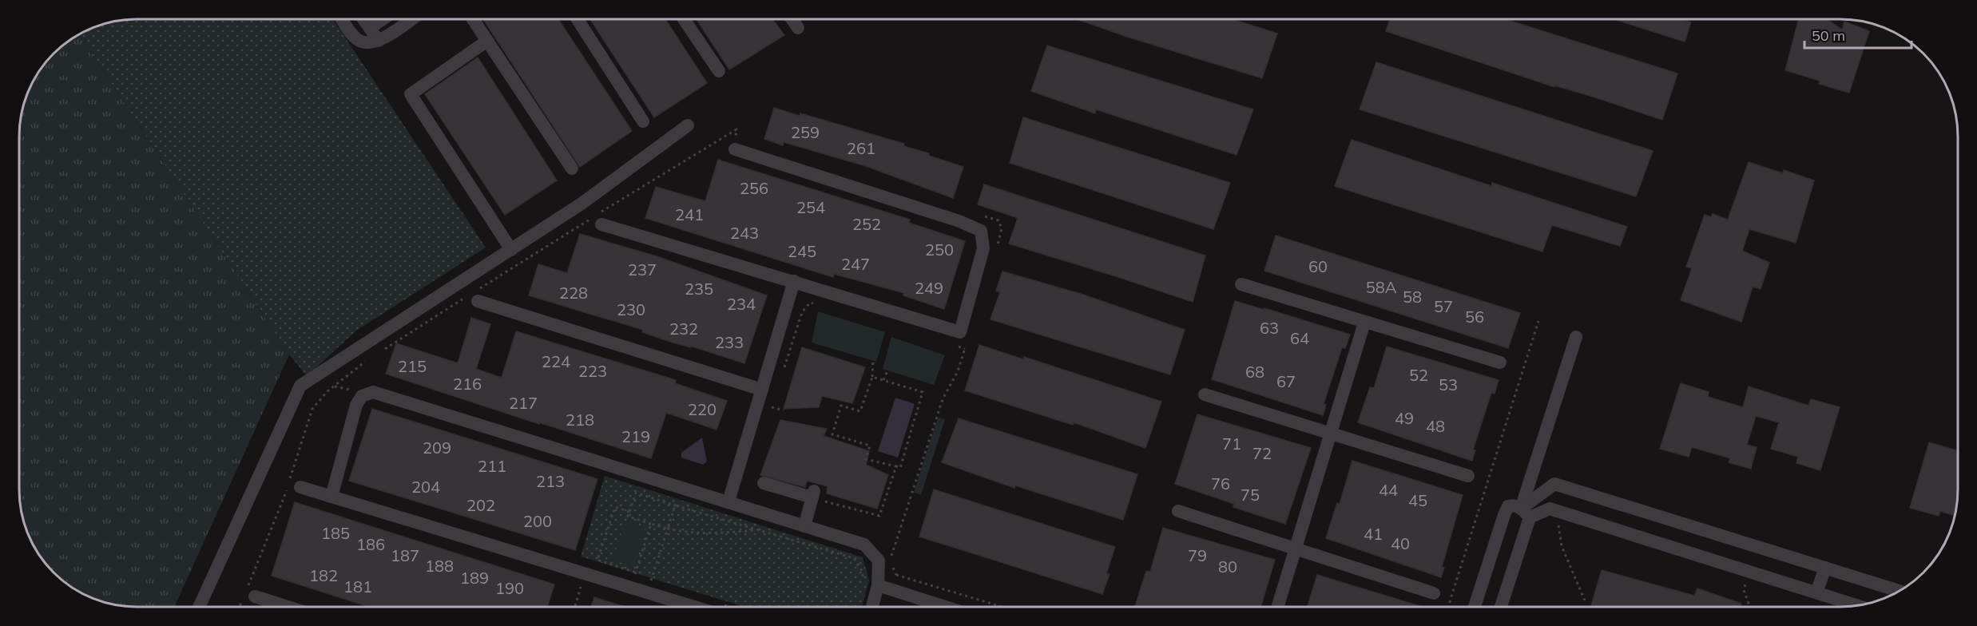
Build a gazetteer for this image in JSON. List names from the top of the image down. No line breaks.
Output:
{"house_numbers":["259","261","256","254","241","252","243","250","245","247","60","237","58A","249","235","228","58","234","57","230","56","63","232","64","233","224","215","223","68","52","67","216","53","217","220","49","218","48","219","71","209","72","211","213","76","204","44","75","45","202","200","185","41","40","186","187","79","188","80","182","189","181","190"],"scale_bar":"50 m"}
